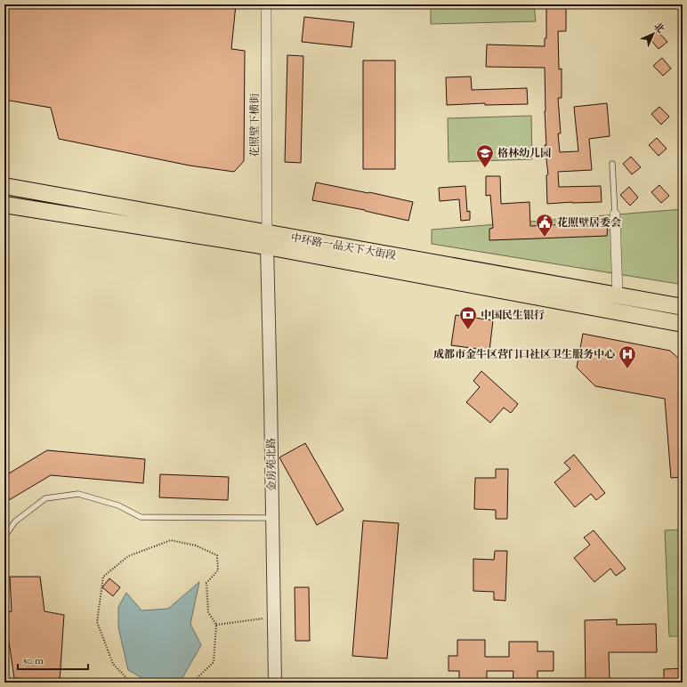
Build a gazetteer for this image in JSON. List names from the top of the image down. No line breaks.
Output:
{"streets":{"main road":["中环路一品天下大街段"],"street":["花照壁下横街","金房苑北路"]},"crossings":[["花照壁下横街","中环路一品天下大街段"],["花照壁下横街","金房苑北路"],["中环路一品天下大街段","金房苑北路"]],"places":{"school or university":["格林幼儿园"],"public building":["花照壁居委会"],"bank":["中国民生银行"],"hospital":["成都市金牛区营门口社区卫生服务中心"]},"scale_bar":"50 m","north":"top right"}
